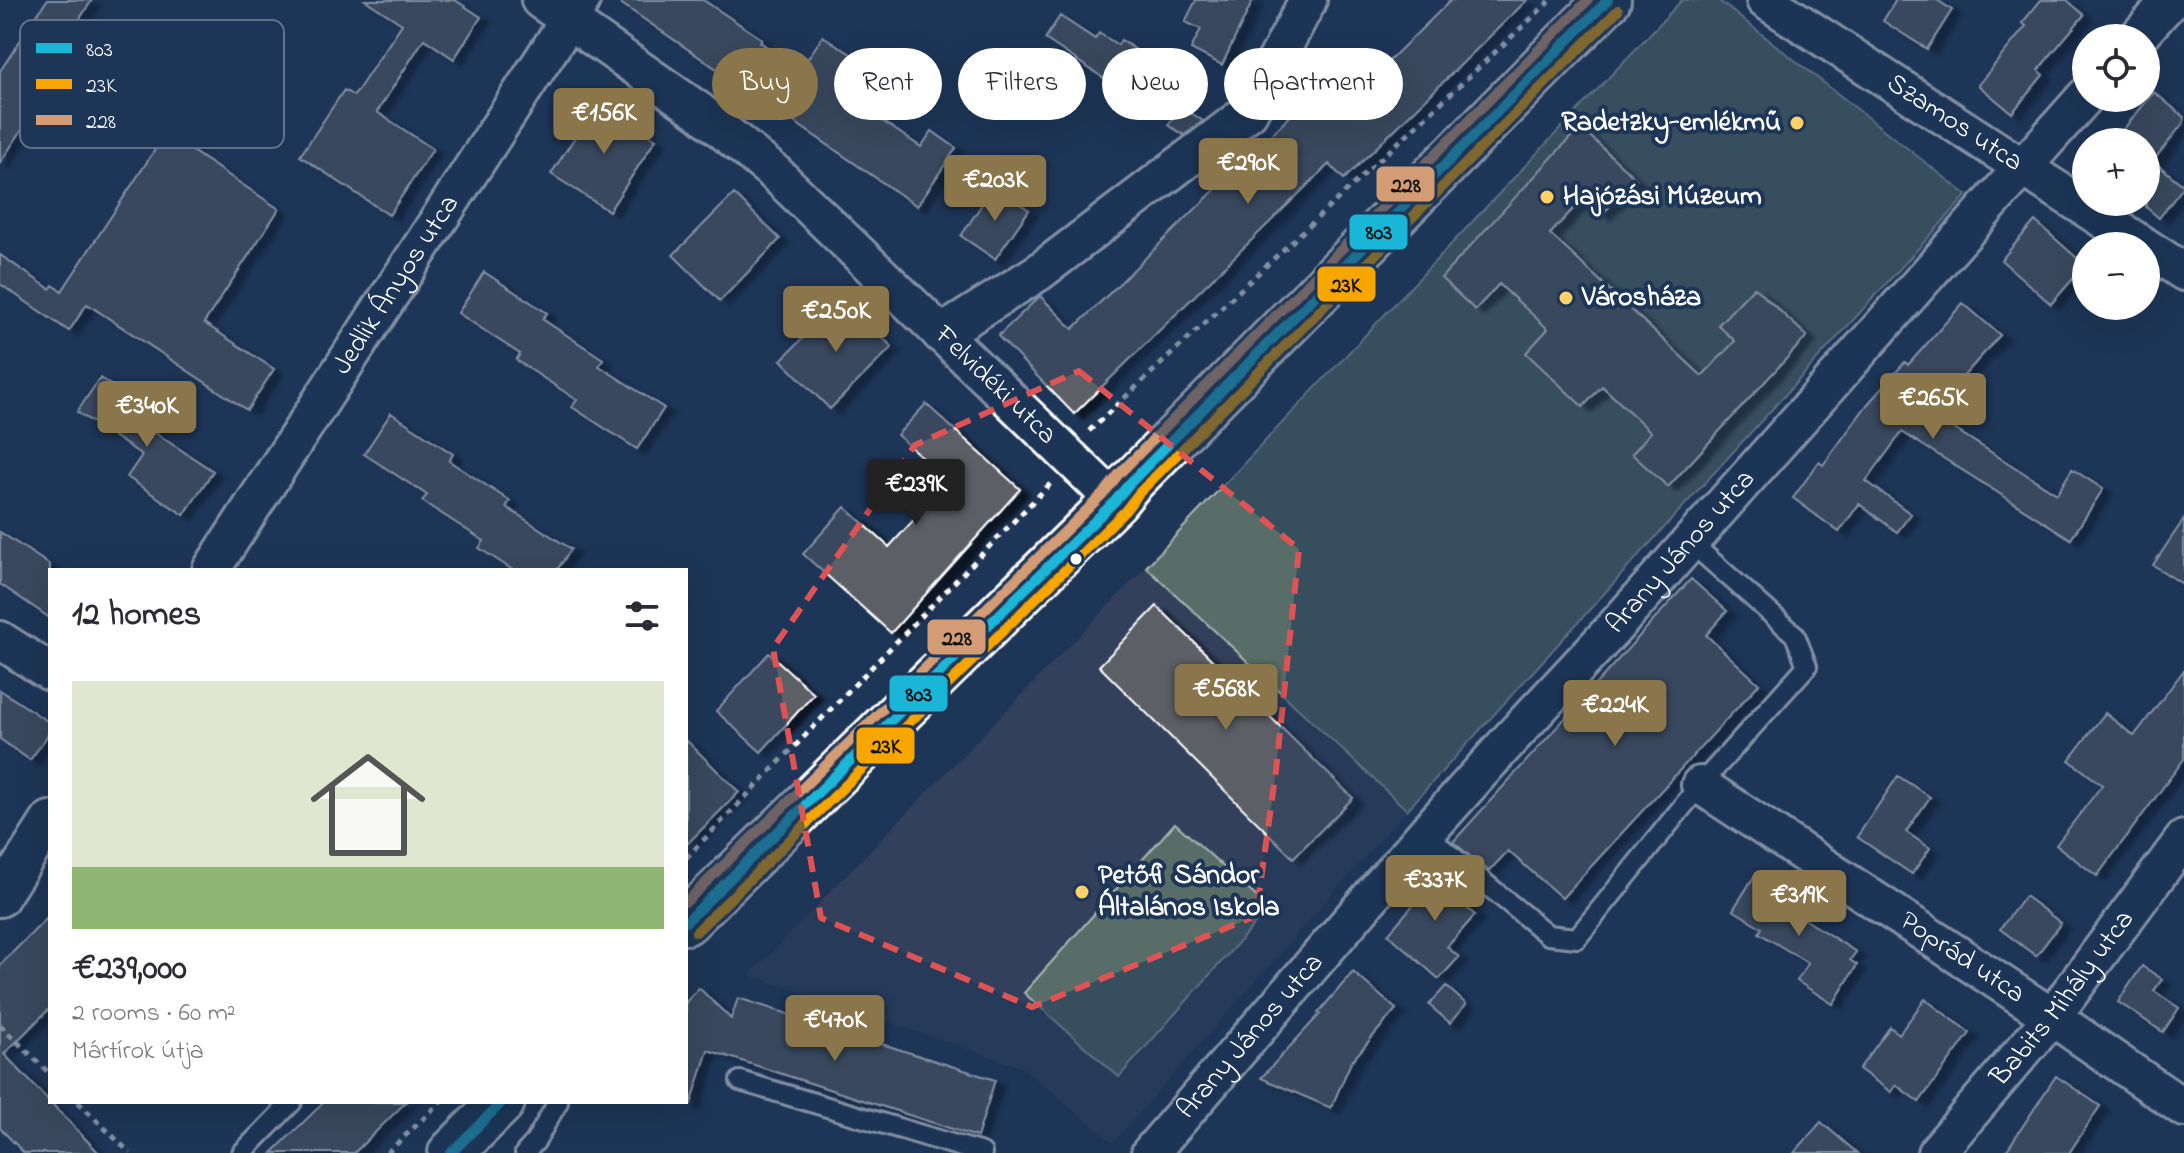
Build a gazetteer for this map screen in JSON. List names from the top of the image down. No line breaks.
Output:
{"streets":{"street":["Szamos utca","Jedlik Ányos utca","Felvidéki utca","Arany János utca","Poprád utca","Babits Mihály utca"]},"crossings":[["Szamos utca","Arany János utca"],["Jedlik Ányos utca","Felvidéki utca"],["Poprád utca","Babits Mihály utca"]],"places":["Radetzky-emlékmű","Hajózási Múzeum","Városháza","Petőfi Sándor Általános Iskola"],"lines":["transit line 803","transit line 228","transit line 23K"],"legend":["803","23K","228"],"page":{"map_buttons":["+","−"],"chip":["Buy","Rent","Filters","New","Apartment"],"price":["€156K","€290K","€203K","€250K","€265K","€340K","€239K","€568K","€224K","€337K","€319K","€470K"],"heading":"12 homes","list":[{"name":"€239,000","note":"2 rooms · 60 m² · Mártírok útja"}]}}
